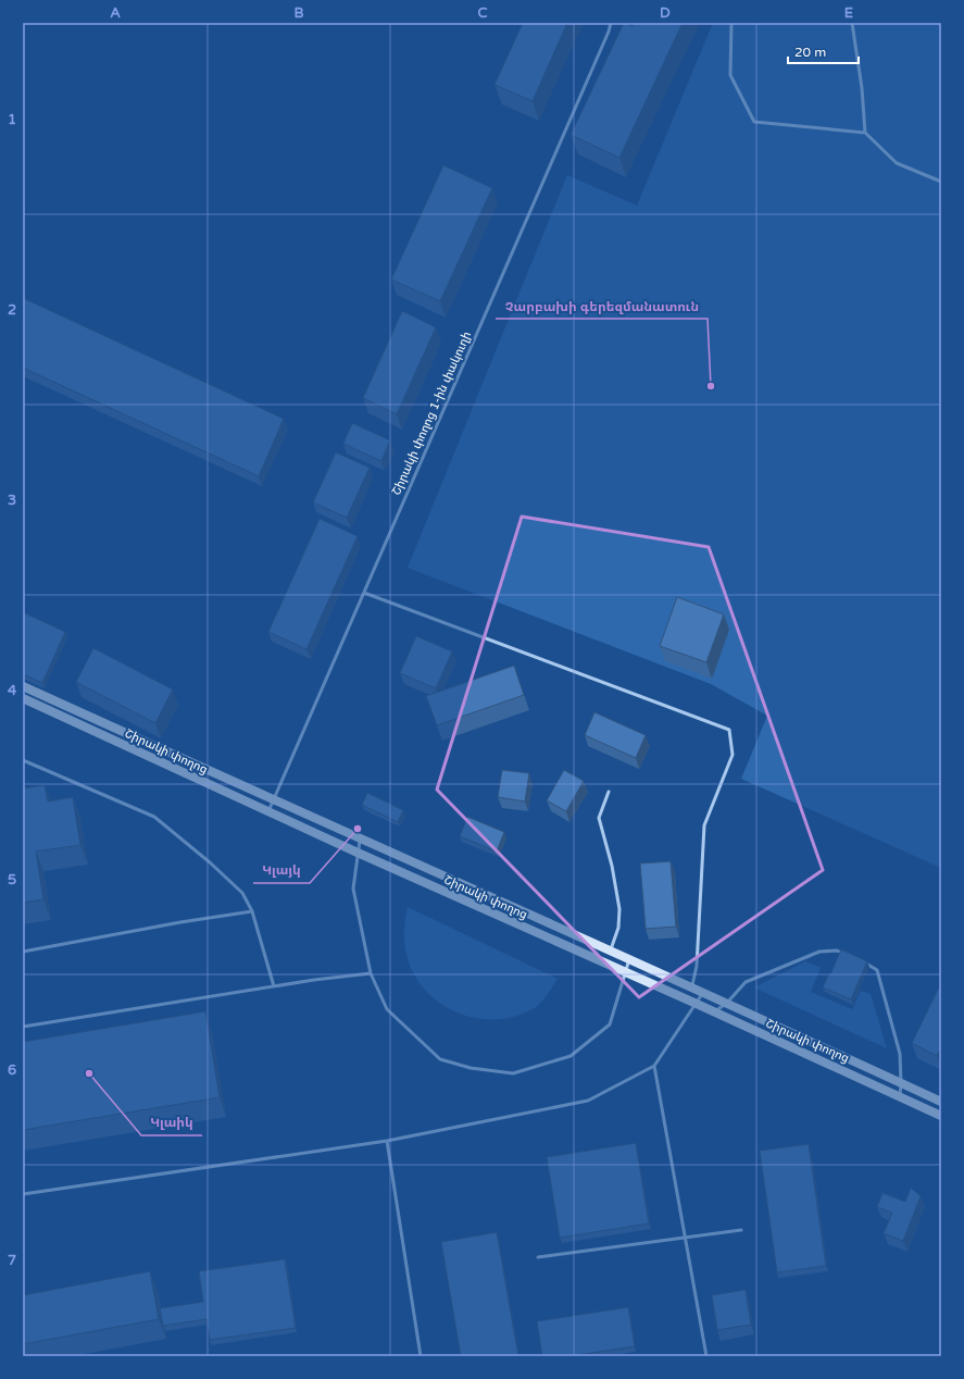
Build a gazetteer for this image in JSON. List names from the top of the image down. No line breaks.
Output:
{"streets":{"main road":["Շիրակի փողոց"],"lane":["Շիրակի փողոց 1-ին փակուղի"]},"crossings":[["Շիրակի փողոց 1-ին փակուղի","Շիրակի փողոց"]],"places":["Չարբախի գերեզմանատուն","Կլայկ","Կլաիկ"],"scale_bar":"20 m","grid":{"columns":["A","B","C","D","E"],"rows":["1","2","3","4","5","6","7"]}}
